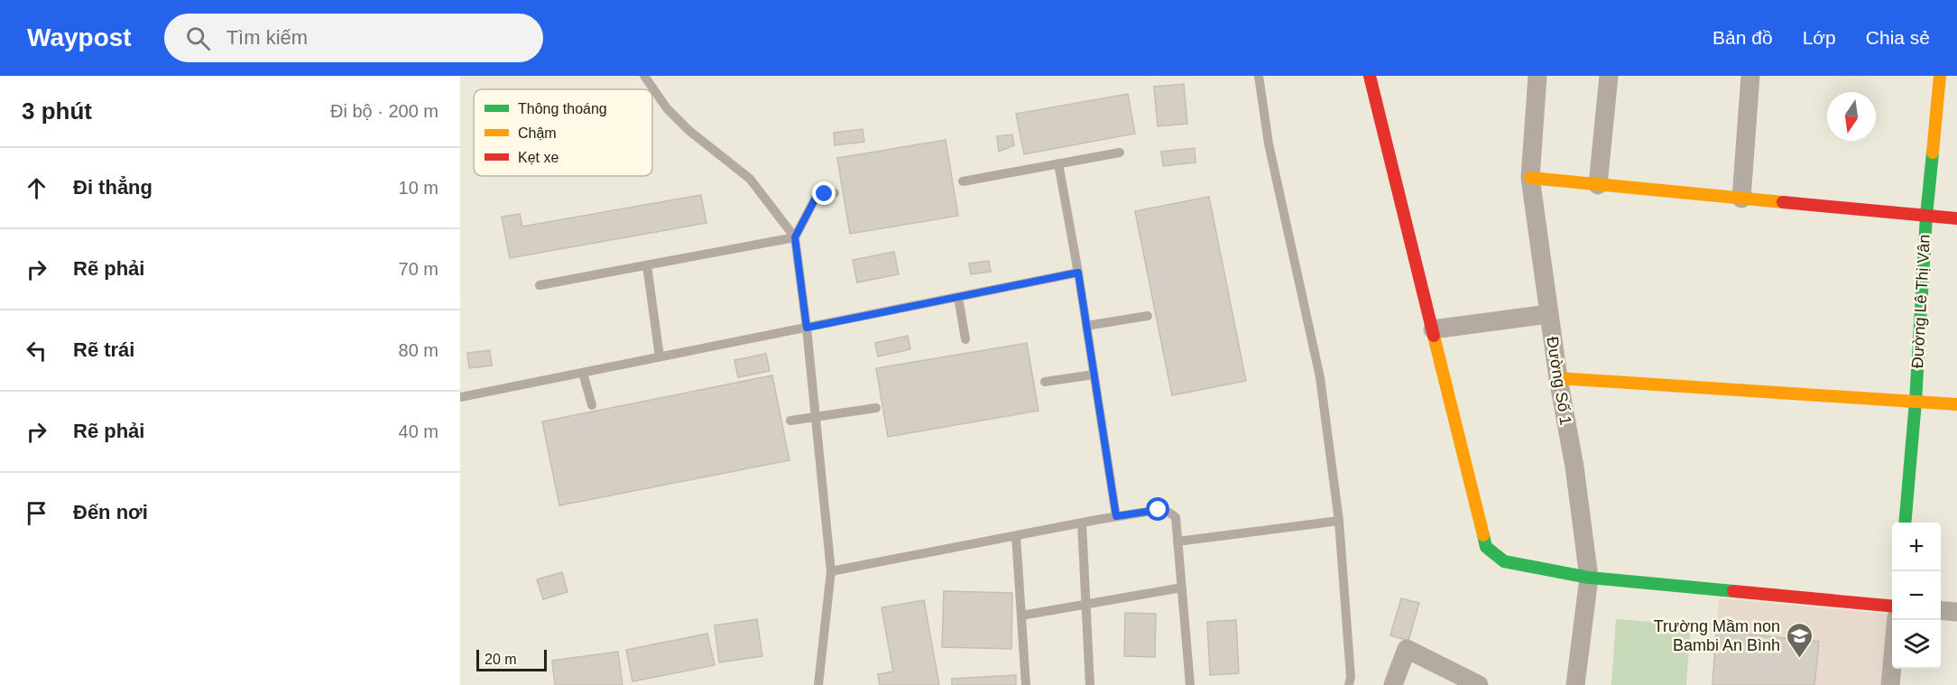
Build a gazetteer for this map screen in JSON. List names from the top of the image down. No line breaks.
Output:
{"streets":{"street":["Đường Lê Thị Vân","Đường Số 1"]},"places":{"school or university":["Trường Mầm non Bambi An Bình"]},"legend":["Thông thoáng","Chậm","Kẹt xe"],"scale_bar":"20 m","north":"bottom","page":{"header":"Waypost","search":"Tìm kiếm","nav":["Bản đồ","Lớp","Chia sẻ"],"heading":["3 phút","Đi bộ · 200 m"],"list":[["Đi thẳng","10 m"],["Rẽ phải","70 m"],["Rẽ trái","80 m"],["Rẽ phải","40 m"],"Đến nơi"],"map_buttons":["+","−"],"scale":"20 m"}}
